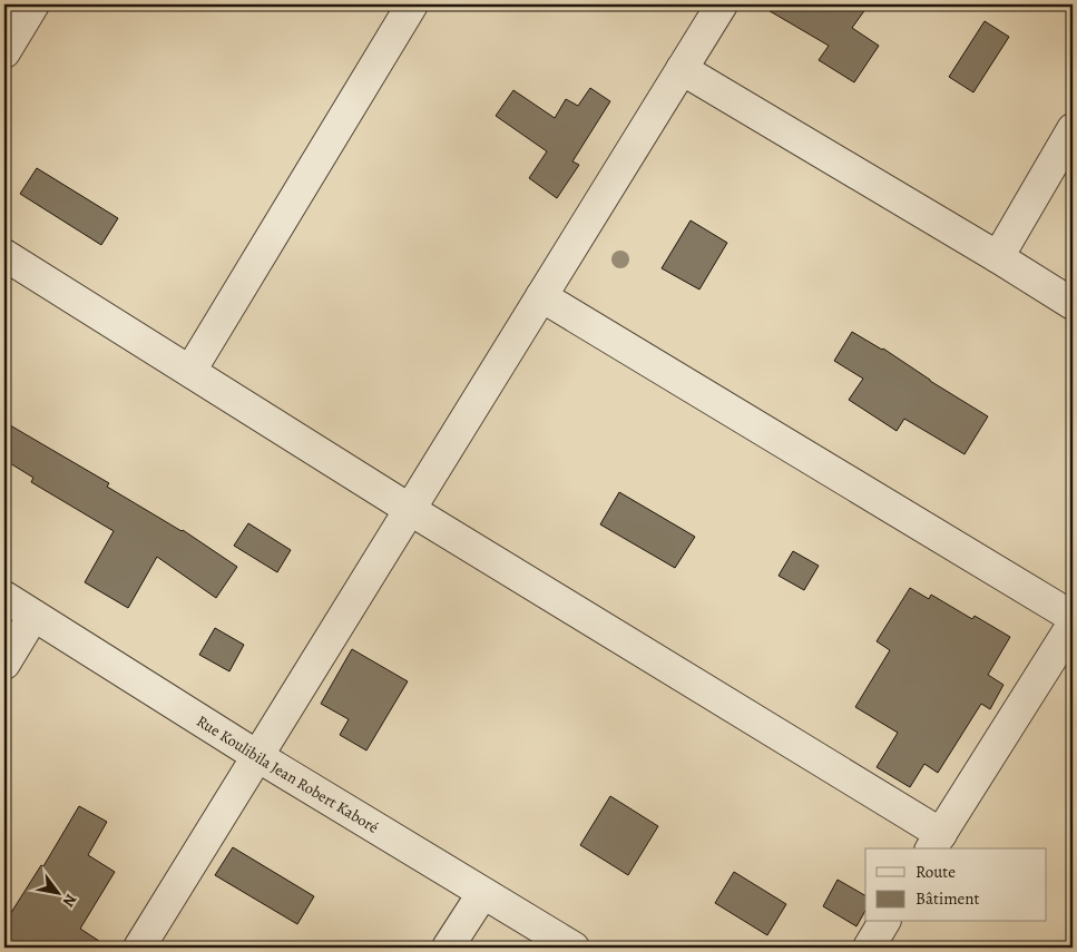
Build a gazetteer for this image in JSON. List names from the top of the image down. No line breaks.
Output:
{"streets":{"street":["Rue Koulibila Jean Robert Kaboré"]},"legend":["Route","Bâtiment"],"north":"bottom right"}
